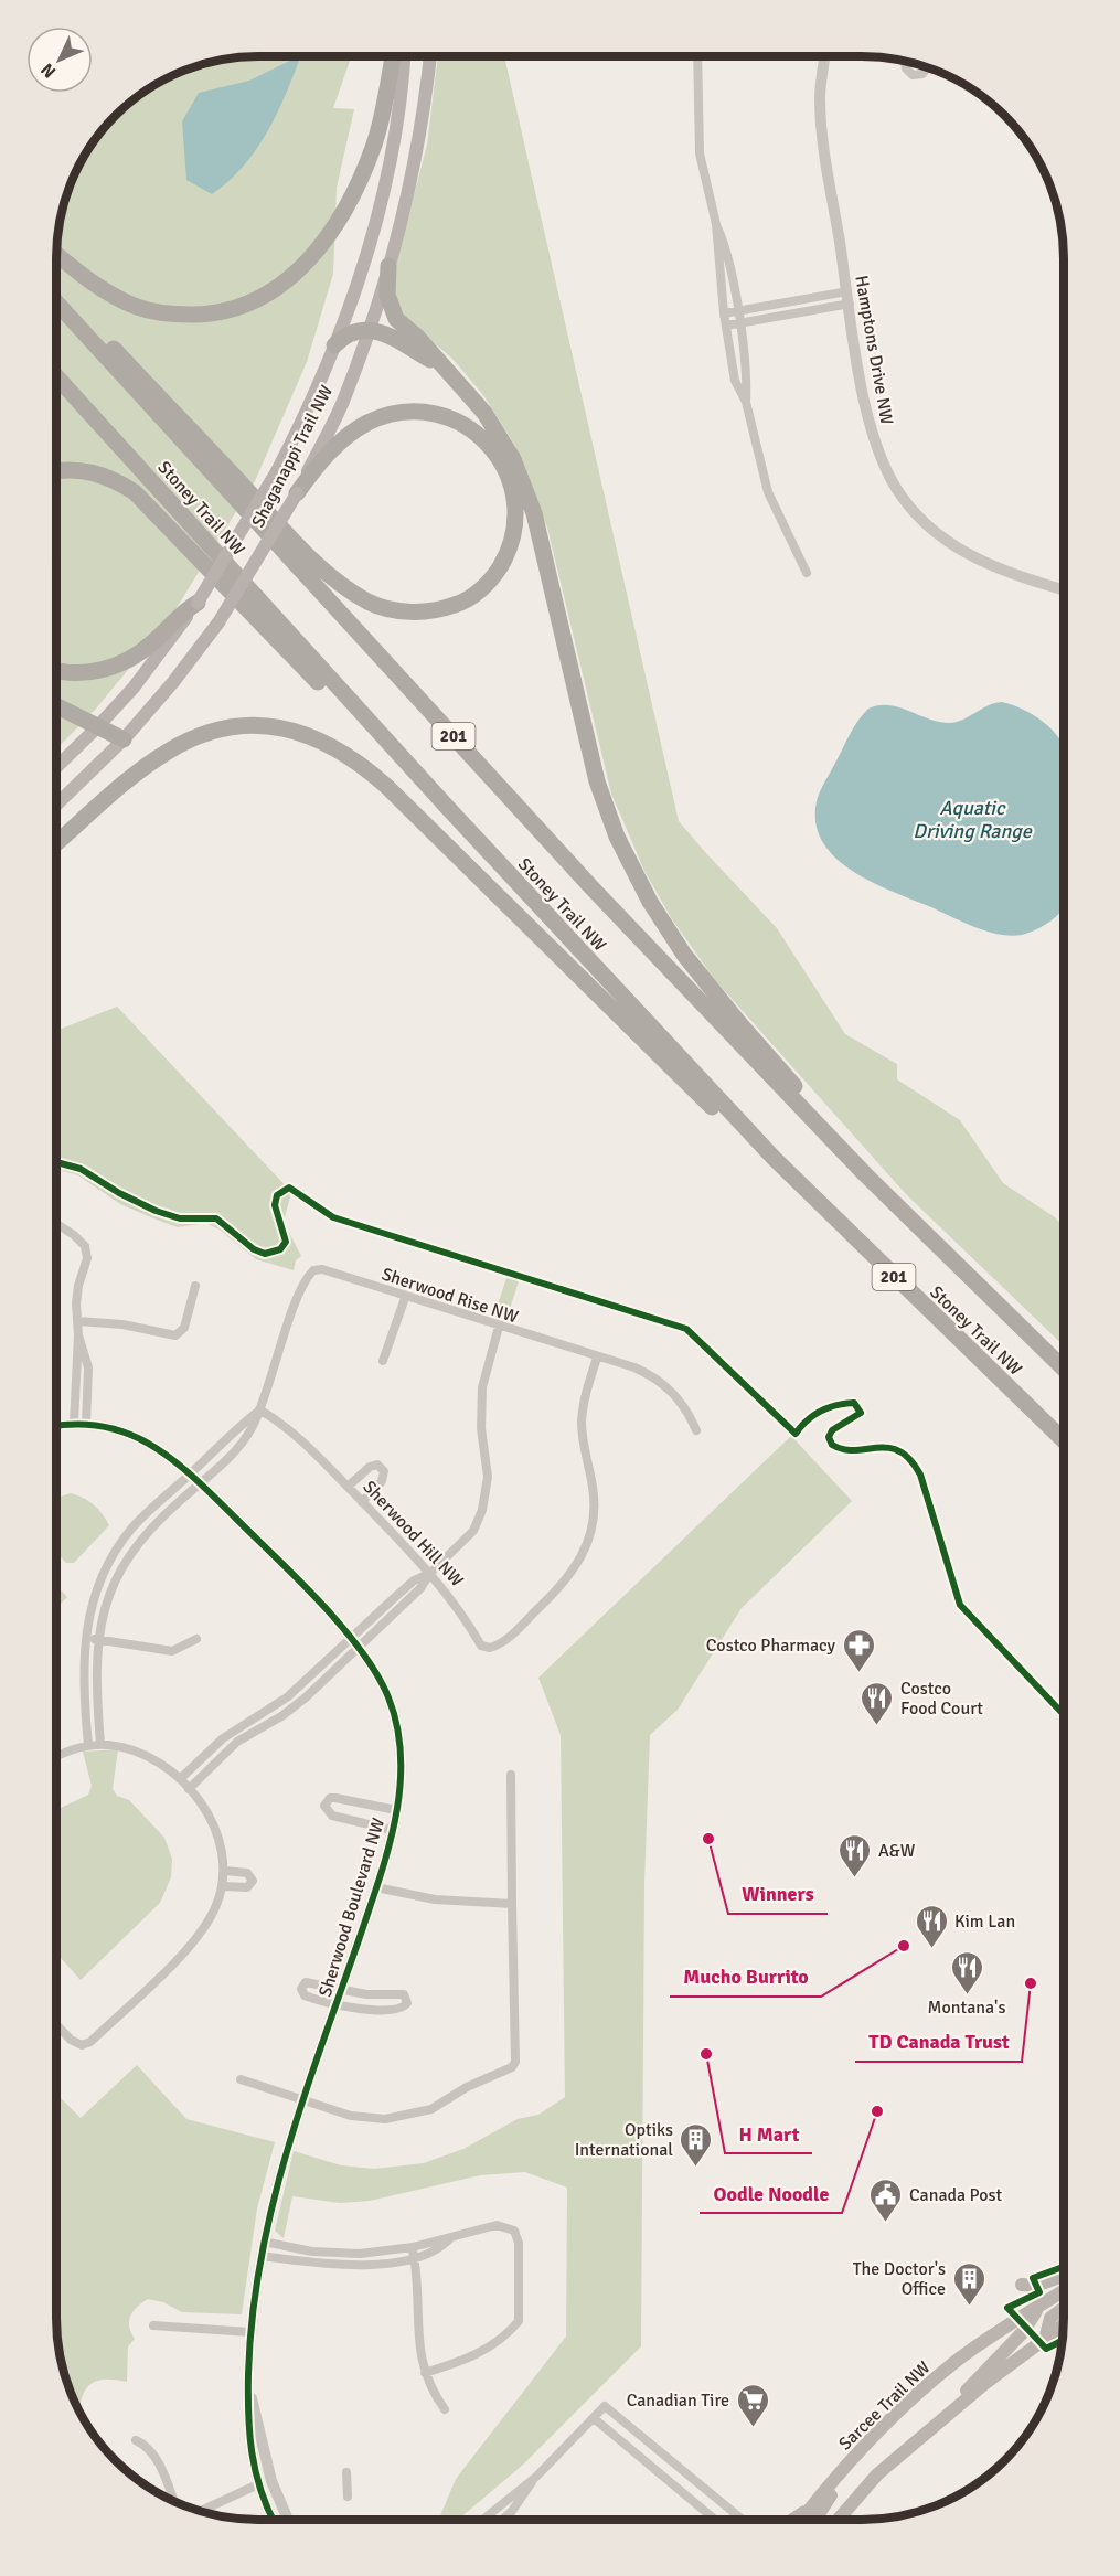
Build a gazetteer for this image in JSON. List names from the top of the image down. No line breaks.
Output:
{"streets":{"highway":["Stoney Trail NW","201"],"main road":["Shaganappi Trail NW","Sarcee Trail NW"],"street":["Hamptons Drive NW","Sherwood Rise NW","Sherwood Hill NW","Sherwood Boulevard NW"]},"crossings":[["Sherwood Rise NW","Sherwood Hill NW"],["Sherwood Rise NW","Sherwood Boulevard NW"]],"water":["Aquatic Driving Range"],"places":{"pharmacy":["Costco Pharmacy"],"restaurant":["Costco Food Court","A&W","Kim Lan","Montana's"],"other":["Winners","Mucho Burrito","TD Canada Trust","H Mart","Oodle Noodle"],"building":["Optiks International","The Doctor's Office"],"public building":["Canada Post"],"supermarket":["Canadian Tire"]},"north":"bottom left"}
